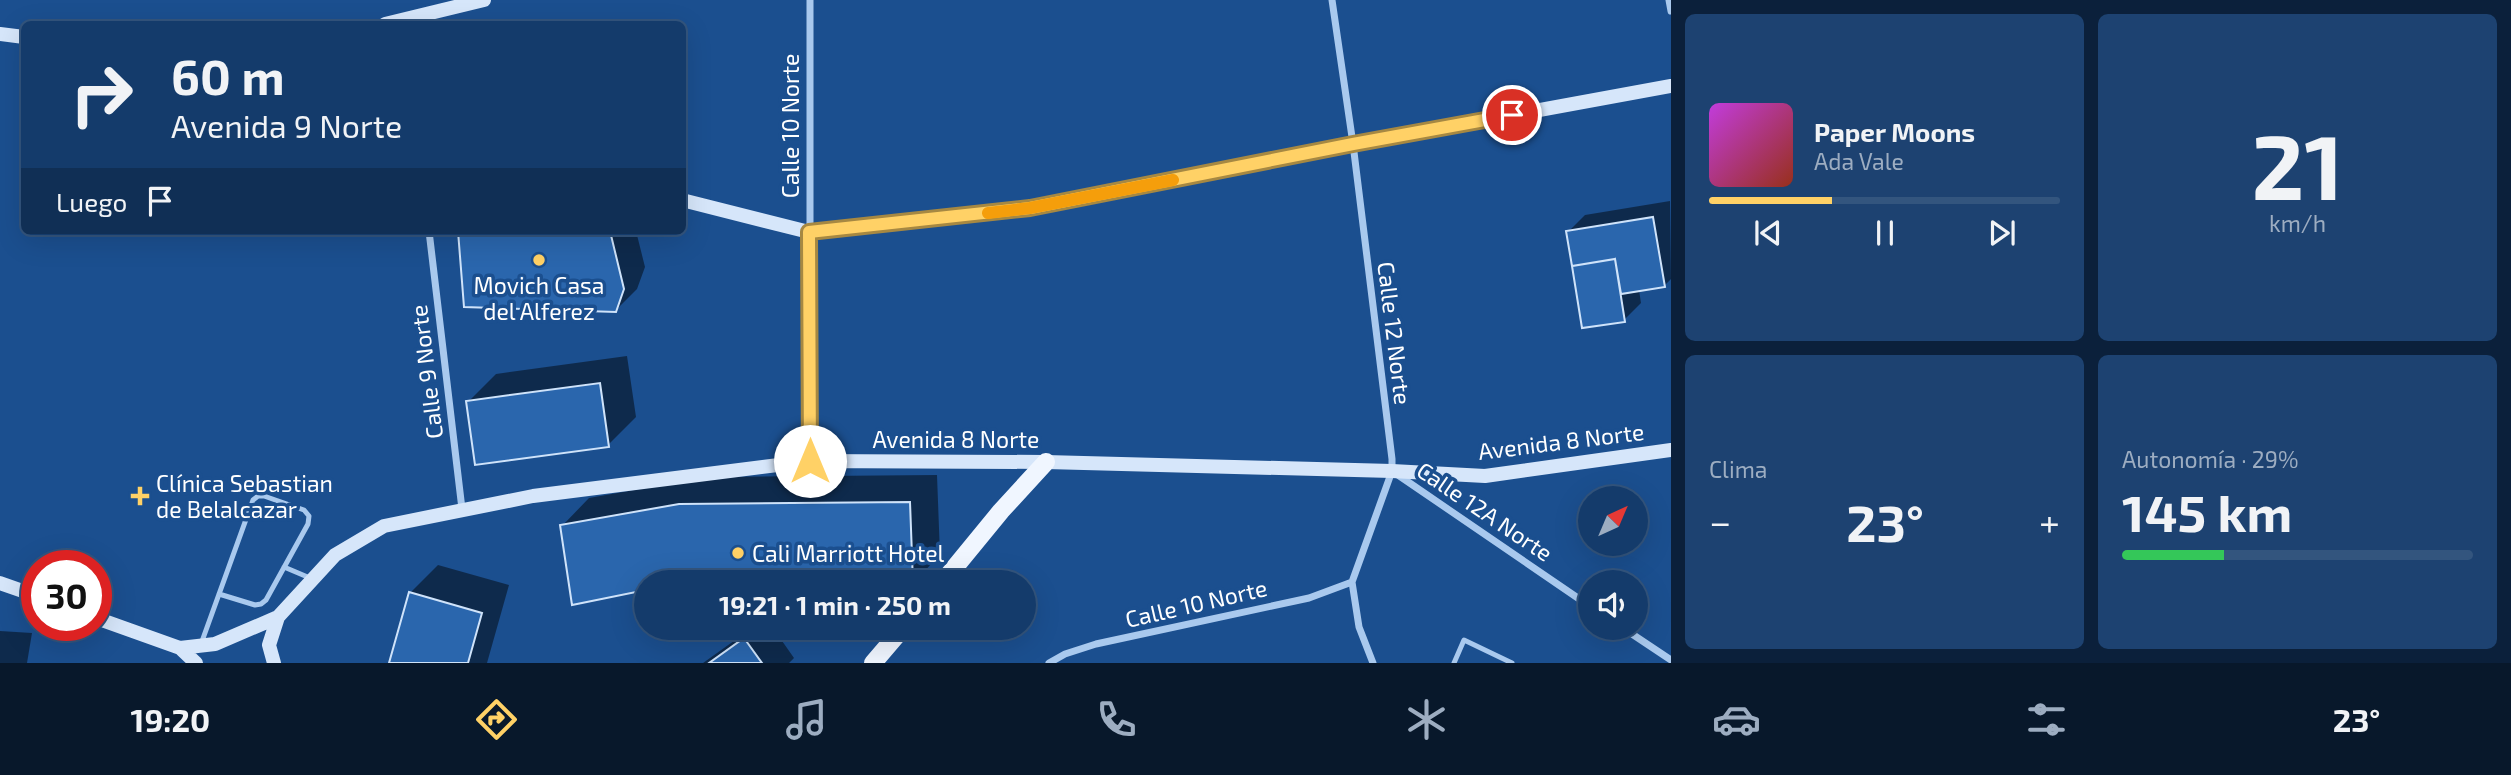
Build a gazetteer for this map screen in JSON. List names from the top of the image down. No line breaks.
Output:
{"streets":{"main road":["Avenida 8 Norte"],"street":["Calle 10 Norte","Calle 12 Norte","Calle 9 Norte","Calle 12A Norte"]},"crossings":[["Calle 10 Norte","Calle 12 Norte"],["Calle 10 Norte","Avenida 8 Norte"],["Calle 12 Norte","Avenida 8 Norte"],["Calle 12 Norte","Calle 12A Norte"],["Calle 9 Norte","Avenida 8 Norte"],["Avenida 8 Norte","Calle 12A Norte"]],"places":{"other":["Movich Casa del Alferez","Cali Marriott Hotel"],"health":["Clínica Sebastian de Belalcazar"]},"north":"top right","page":{"tile":[["21","km/h"],"Clima",["Autonomía · 29%","145 km"]],"turn":["60 m","Avenida 9 Norte"],"song":["Paper Moons","Ada Vale"],"then":"Luego","heat":["−","23°","+"],"limit":"30","trip":"19:21 · 1 min · 250 m","tabs":["19:20","23°"]}}
